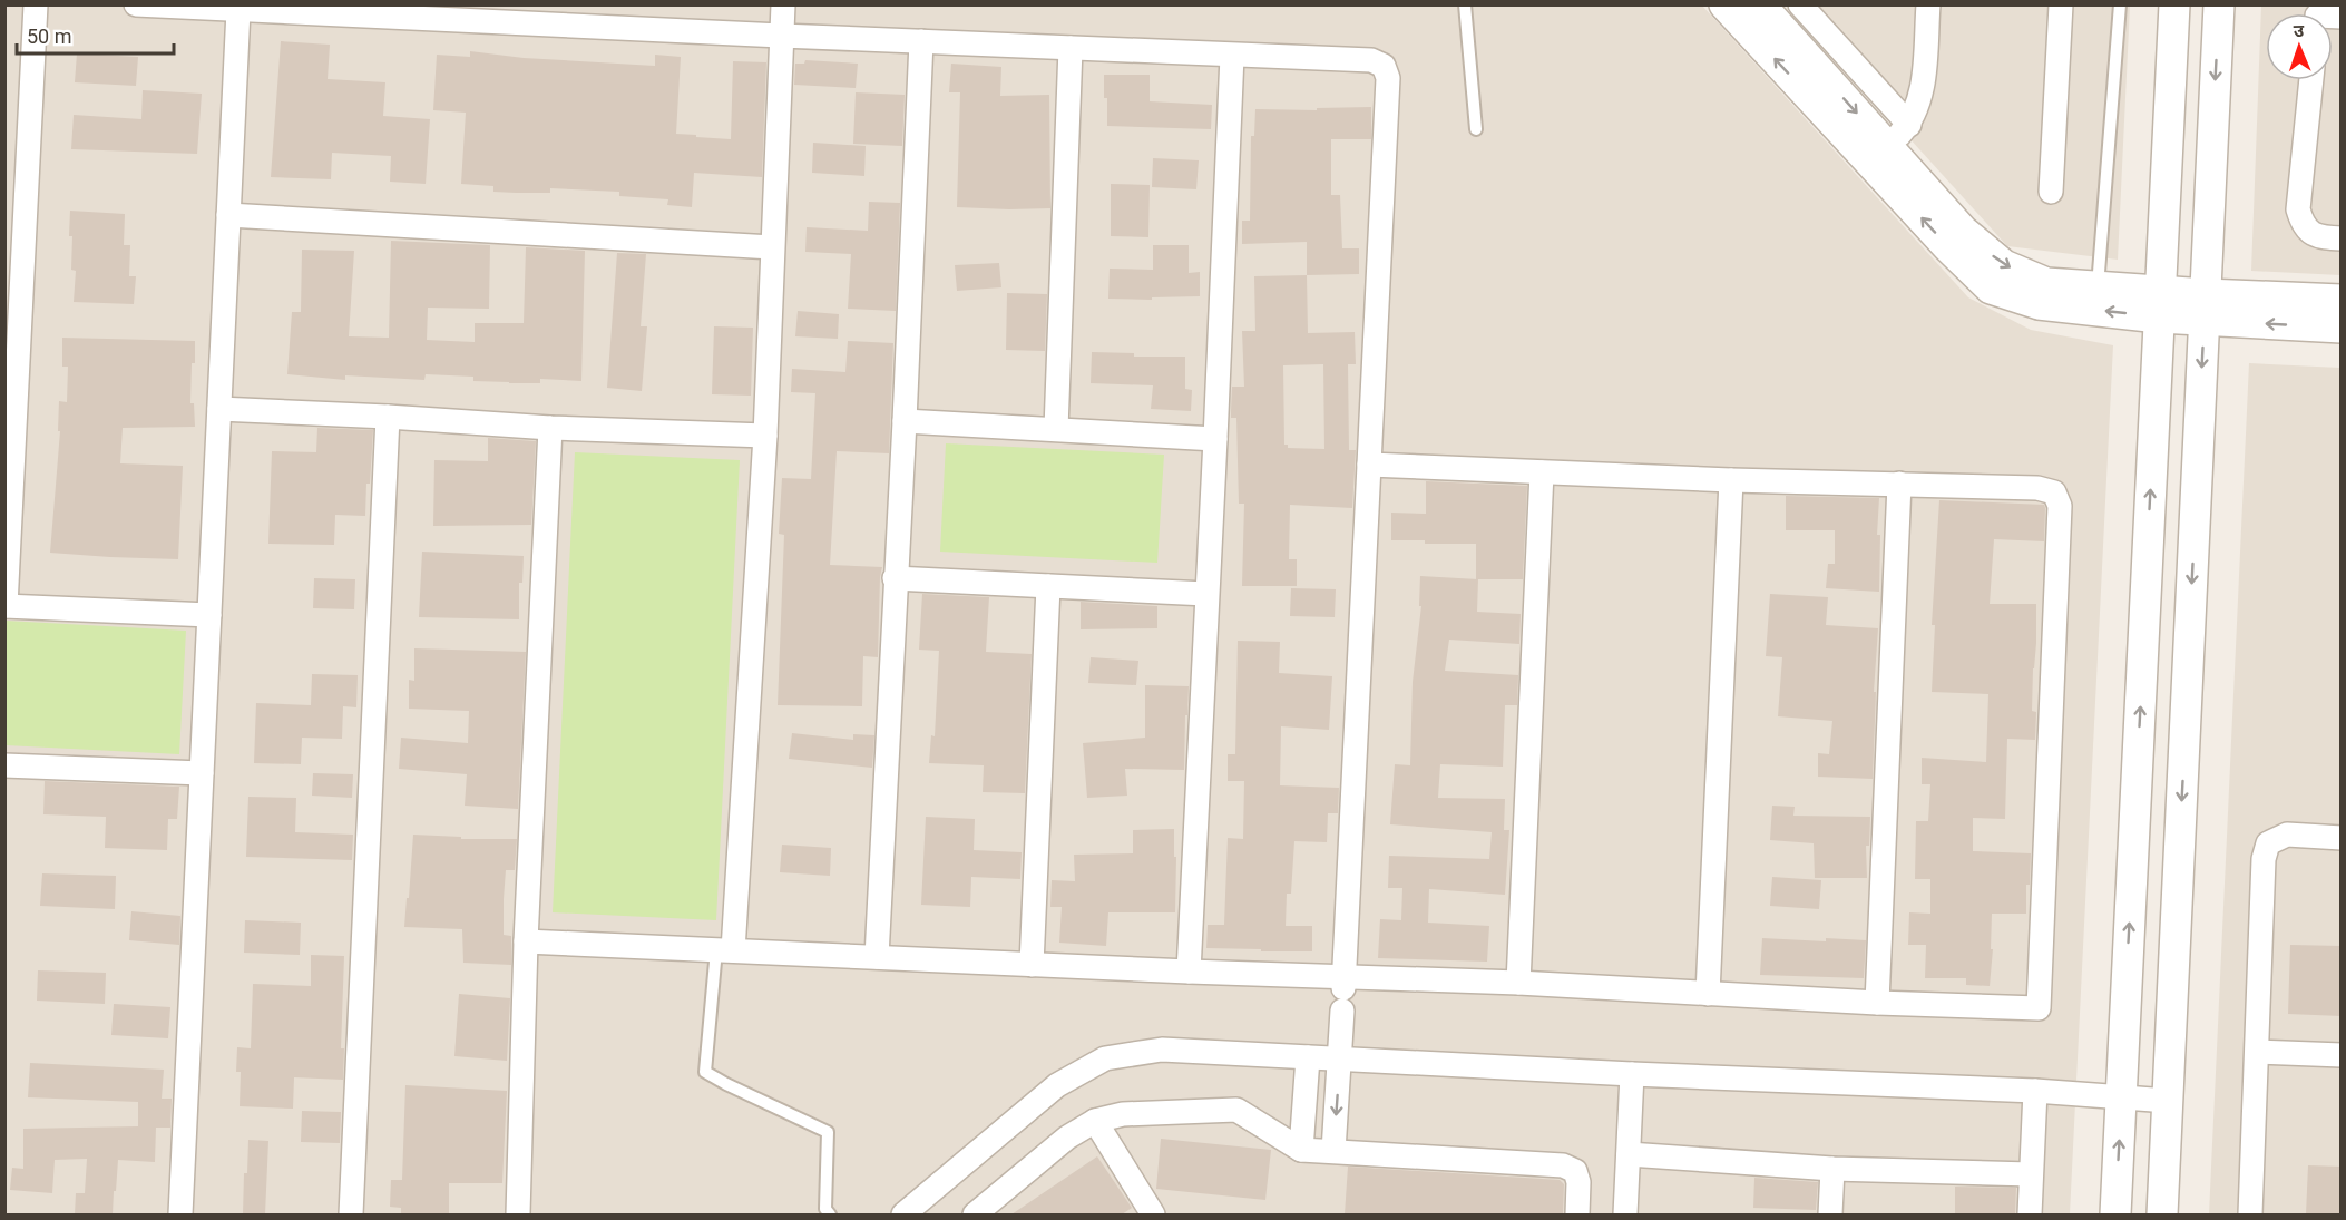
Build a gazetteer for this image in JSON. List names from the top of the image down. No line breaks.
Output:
{"scale_bar":"50 m","north":"top"}
